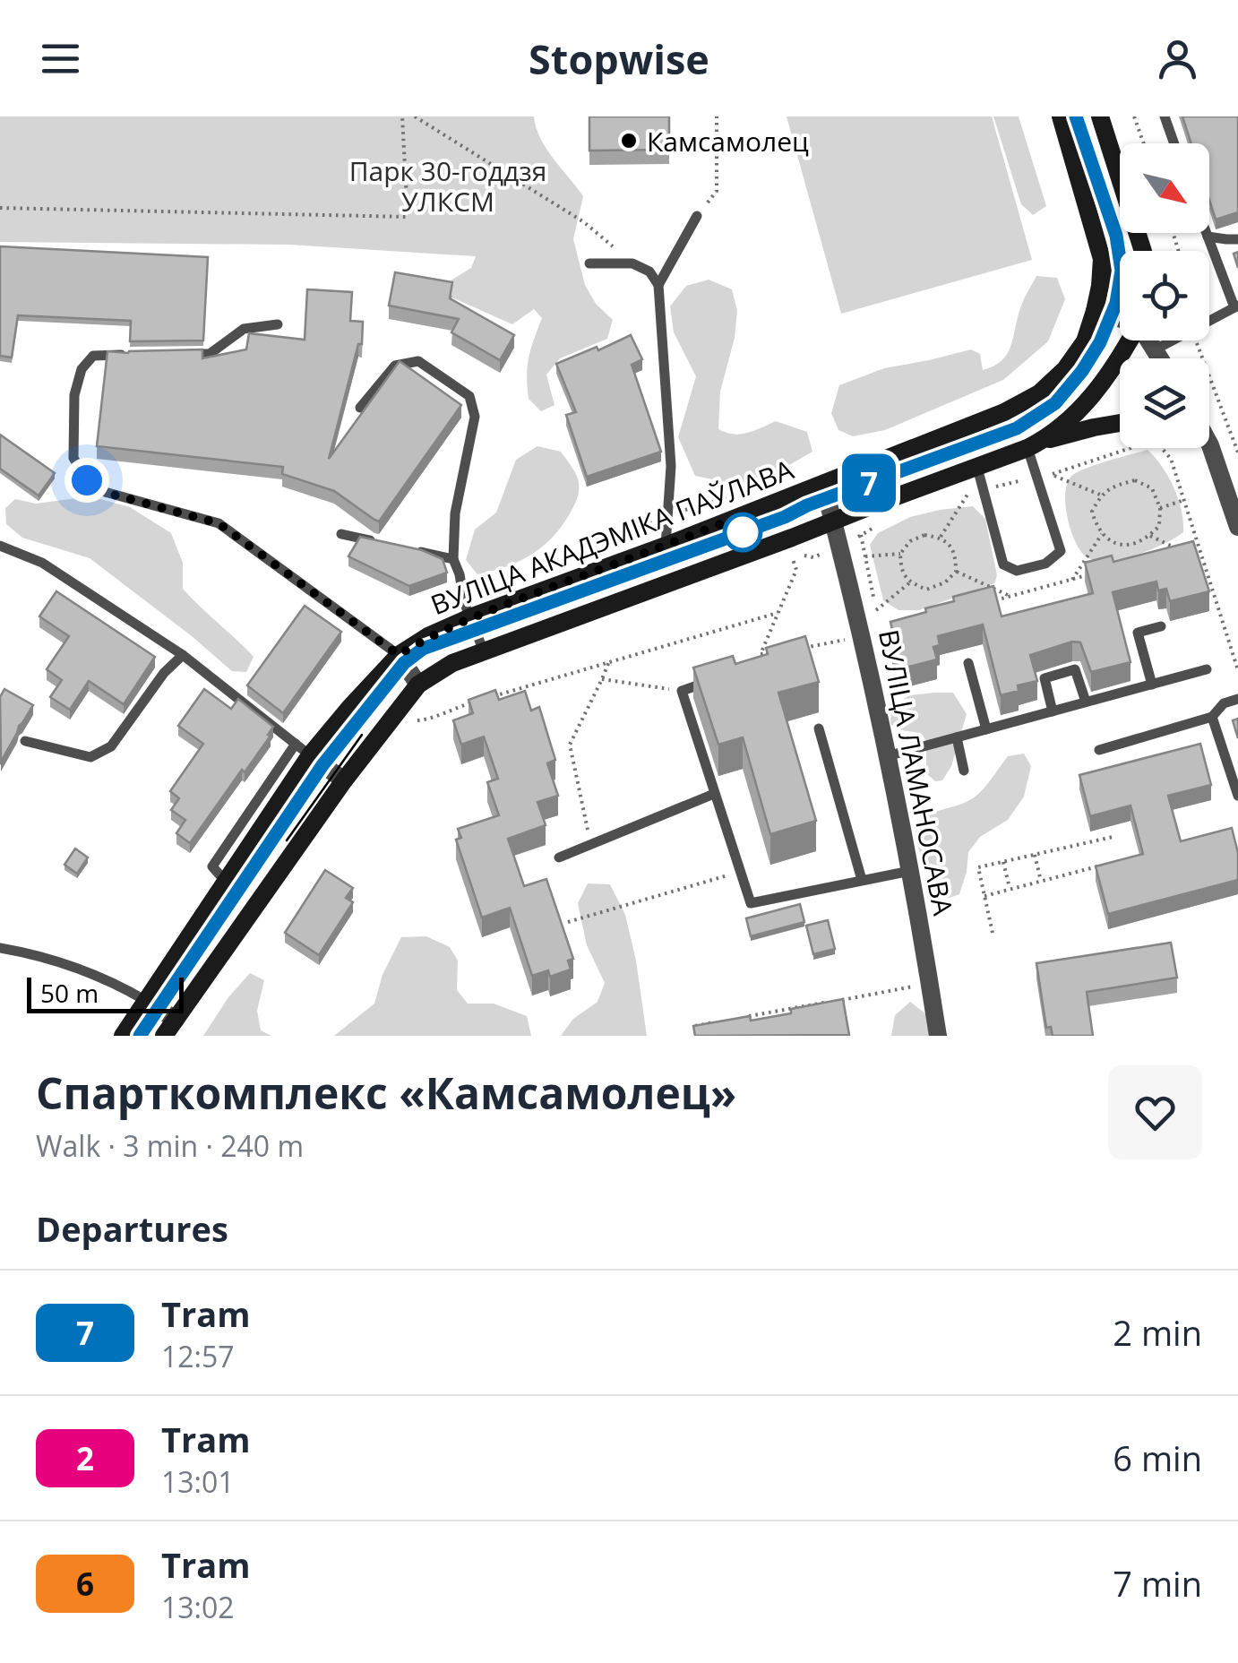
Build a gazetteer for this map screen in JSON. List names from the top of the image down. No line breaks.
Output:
{"streets":{"main road":["ВУЛІЦА АКАДЭМІКА ПАЎЛАВА"],"street":["ВУЛІЦА ЛАМАНОСАВА"]},"crossings":[["ВУЛІЦА АКАДЭМІКА ПАЎЛАВА","ВУЛІЦА ЛАМАНОСАВА"]],"parks":["Парк 30-годдзя УЛКСМ"],"places":["Камсамолец"],"lines":["tram line 7"],"scale_bar":"50 m","north":"bottom right","page":{"header":"Stopwise","on_map":"7","scale":"50 m","heading":[["Спарткомплекс «Камсамолец»","Walk · 3 min · 240 m"],"Departures"],"list":[{"mark":"7","name":"Tram","note":"12:57","value":"2 min"},{"mark":"2","name":"Tram","note":"13:01","value":"6 min"},{"mark":"6","name":"Tram","note":"13:02","value":"7 min"}]}}
